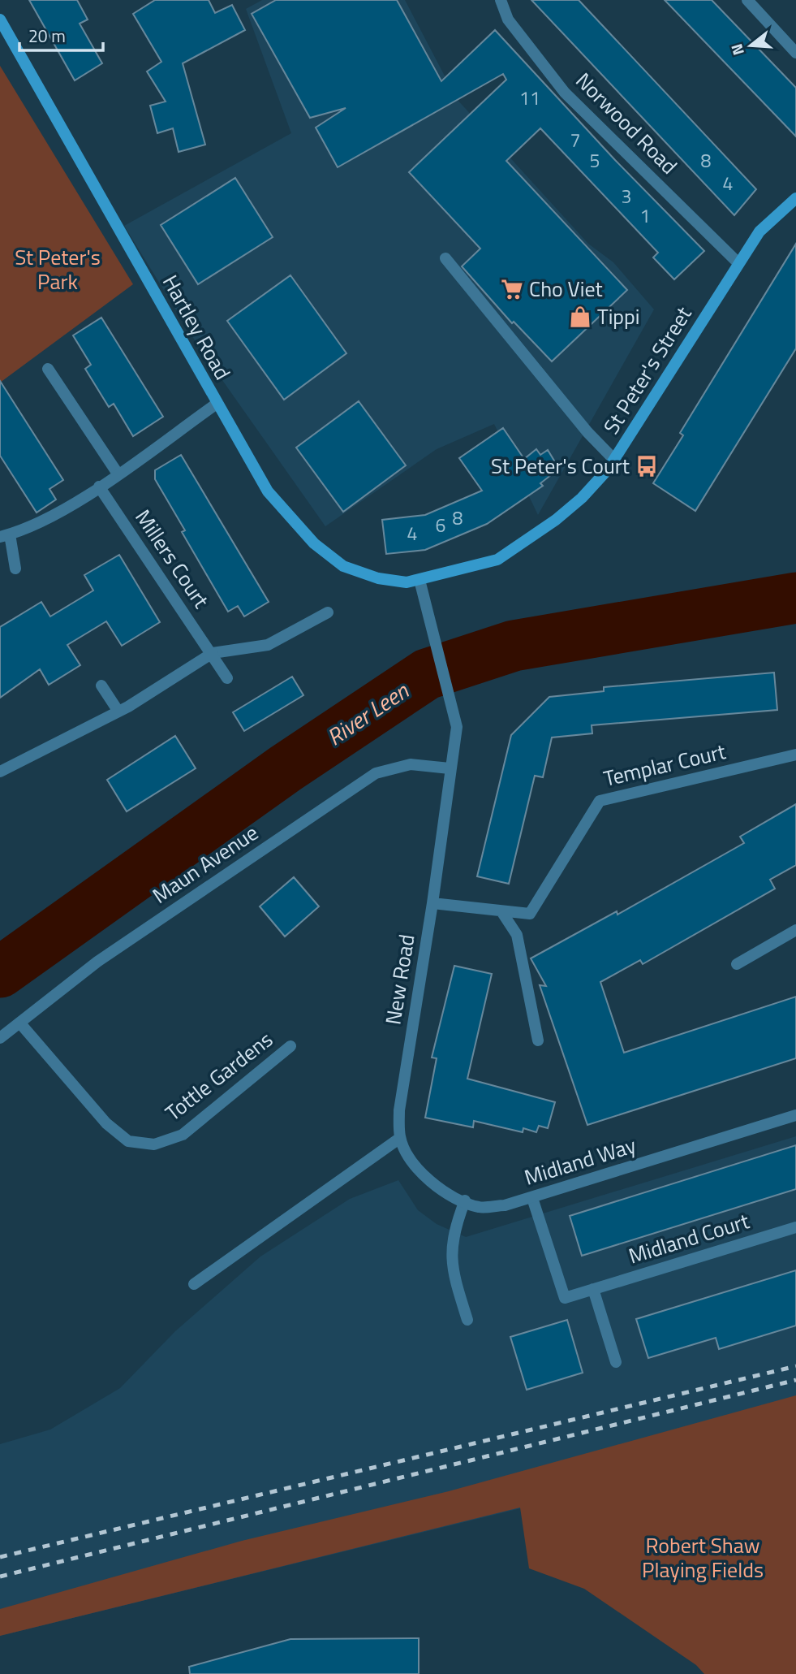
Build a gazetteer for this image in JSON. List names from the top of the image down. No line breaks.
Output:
{"streets":{"street":["Norwood Road","Hartley Road","St Peter's Street","Millers Court","Templar Court","Maun Avenue","New Road","Tottle Gardens","Midland Way","Midland Court"]},"crossings":[["Norwood Road","St Peter's Street"],["Hartley Road","St Peter's Street"],["Hartley Road","New Road"],["St Peter's Street","New Road"],["Templar Court","New Road"],["Maun Avenue","New Road"],["Maun Avenue","Tottle Gardens"],["New Road","Midland Way"],["Midland Way","Midland Court"]],"water":["River Leen"],"parks":["St Peter's Park","Robert Shaw Playing Fields"],"places":{"supermarket":["Cho Viet"],"shop":["Tippi"],"bus stop":["St Peter's Court"]},"house_numbers":["11","7","5","8","4","3","1","8","6","4"],"scale_bar":"20 m","north":"left"}
